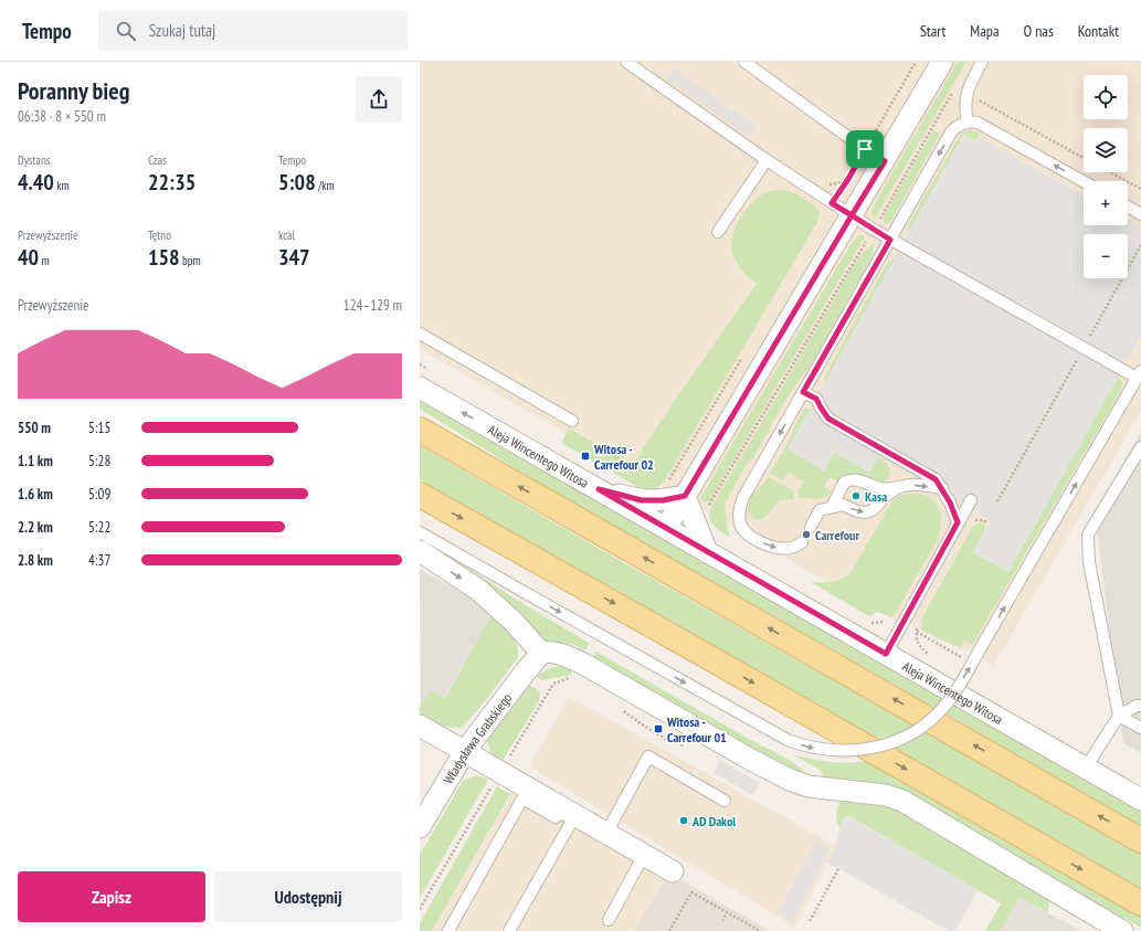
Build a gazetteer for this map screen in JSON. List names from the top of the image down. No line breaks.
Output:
{"streets":{"street":["Aleja Wincentego Witosa","Władysława Grabskiego"]},"places":{"transit":["Witosa - Carrefour 02","Witosa - Carrefour 01"],"other":["Kasa","Carrefour","AD Dakol"]},"page":{"header":"Tempo","search":"Szukaj tutaj","nav":["Start","Mapa","O nas","Kontakt"],"heading":["Poranny bieg","06:38 · 8 × 550 m"],"map_buttons":["+","−"],"stats":[["Dystans","4.40 km"],["Czas","22:35"],["Tempo","5:08 /km"],["Przewyższenie","40 m"],["Tętno","158 bpm"],["kcal","347"]],"chart":["Przewyższenie","124–129 m"],"list":[{"name":"550 m","note":"5:15"},{"name":"1.1 km","note":"5:28"},{"name":"1.6 km","note":"5:09"},{"name":"2.2 km","note":"5:22"},{"name":"2.8 km","note":"4:37"}],"buttons":["Zapisz","Udostępnij"]}}
